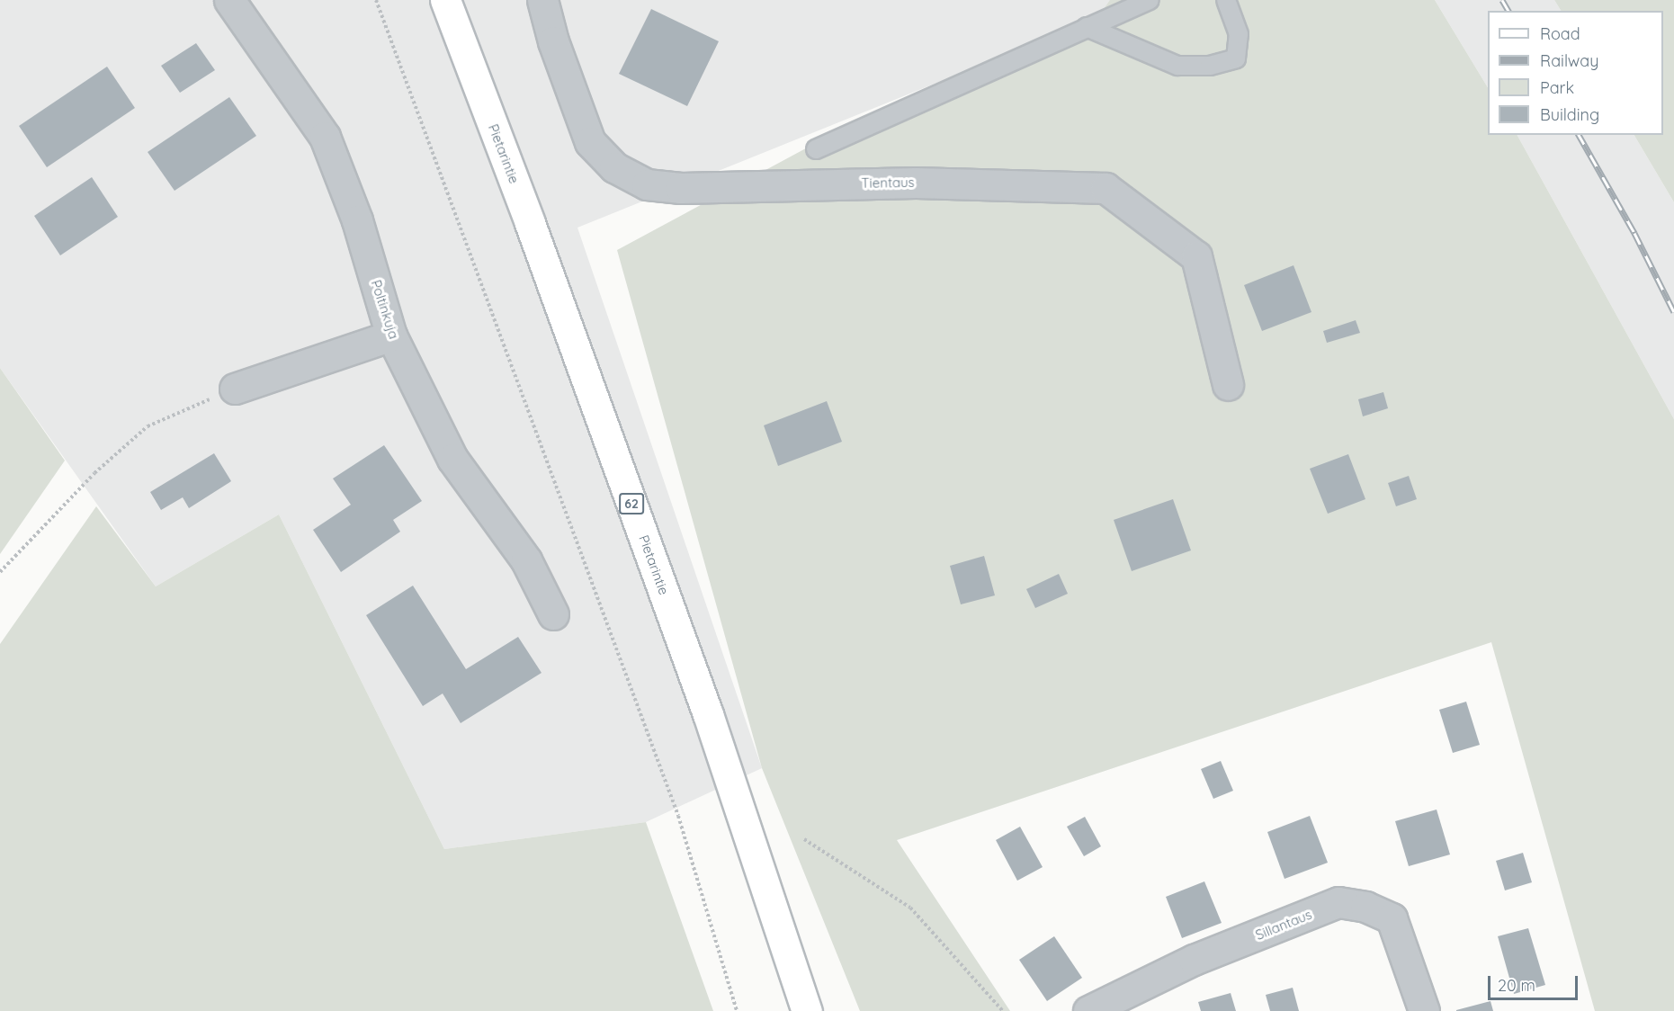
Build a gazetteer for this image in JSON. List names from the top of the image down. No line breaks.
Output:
{"streets":{"main road":["Pietarintie","62"],"street":["Tientaus","Poltinkuja","Sillantaus"]},"legend":["Road","Railway","Park","Building"],"scale_bar":"20 m"}
